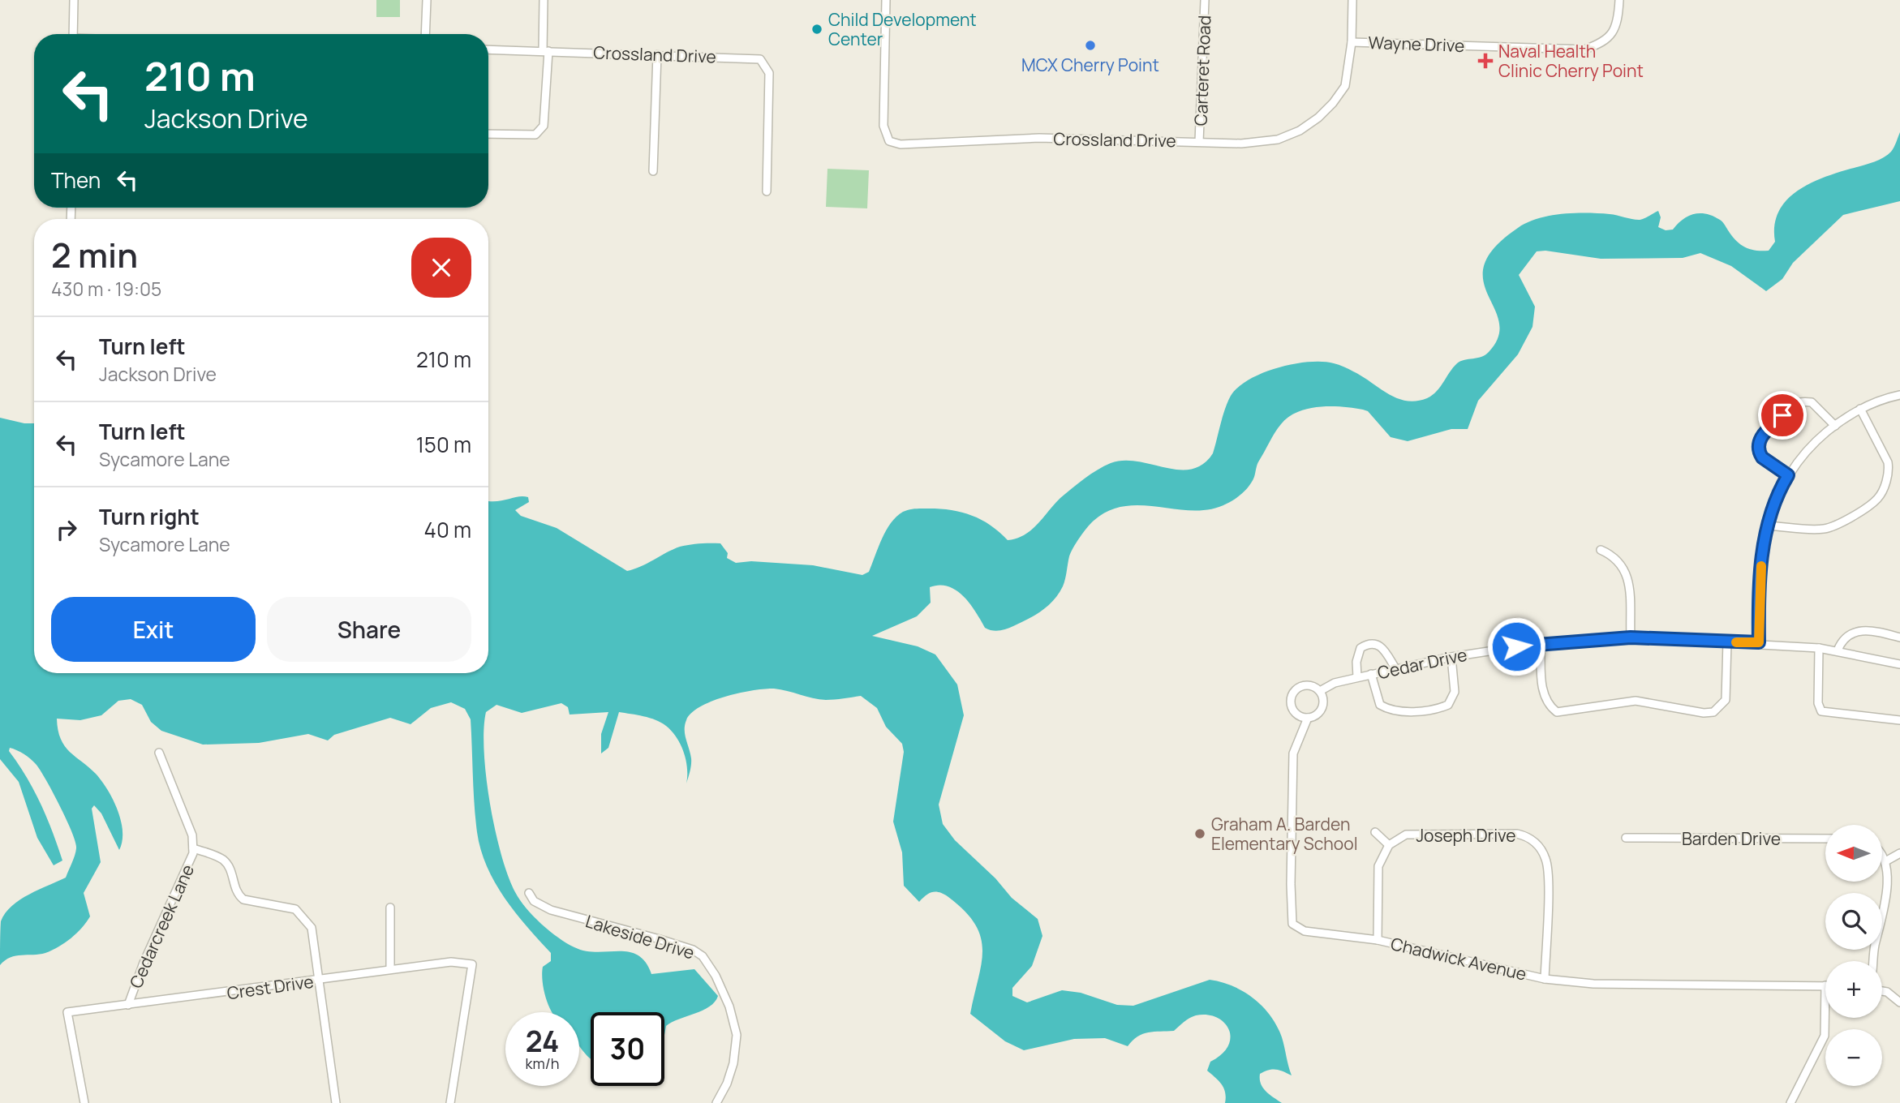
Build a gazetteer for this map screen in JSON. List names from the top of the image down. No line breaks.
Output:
{"streets":{"street":["Wayne Drive","Crossland Drive","Carteret Road","Cedar Drive","Joseph Drive","Barden Drive","Cedarcreek Lane","Lakeside Drive","Chadwick Avenue","Crest Drive"]},"crossings":[["Wayne Drive","Crossland Drive"],["Crossland Drive","Carteret Road"],["Cedar Drive","Chadwick Avenue"],["Joseph Drive","Chadwick Avenue"],["Cedarcreek Lane","Crest Drive"]],"places":{"other":["Child Development Center","MCX Cherry Point","Graham A. Barden Elementary School"],"health":["Naval Health Clinic Cherry Point"]},"north":"left","page":{"turn":["210 m","Jackson Drive"],"then":"Then","heading":["2 min","430 m · 19:05"],"list":[{"name":"Turn left","note":"Jackson Drive","value":"210 m"},{"name":"Turn left","note":"Sycamore Lane","value":"150 m"},{"name":"Turn right","note":"Sycamore Lane","value":"40 m"}],"buttons":["Exit","Share"],"map_buttons":["+","−"],"speed":"24 km/h","limit":"30"}}
